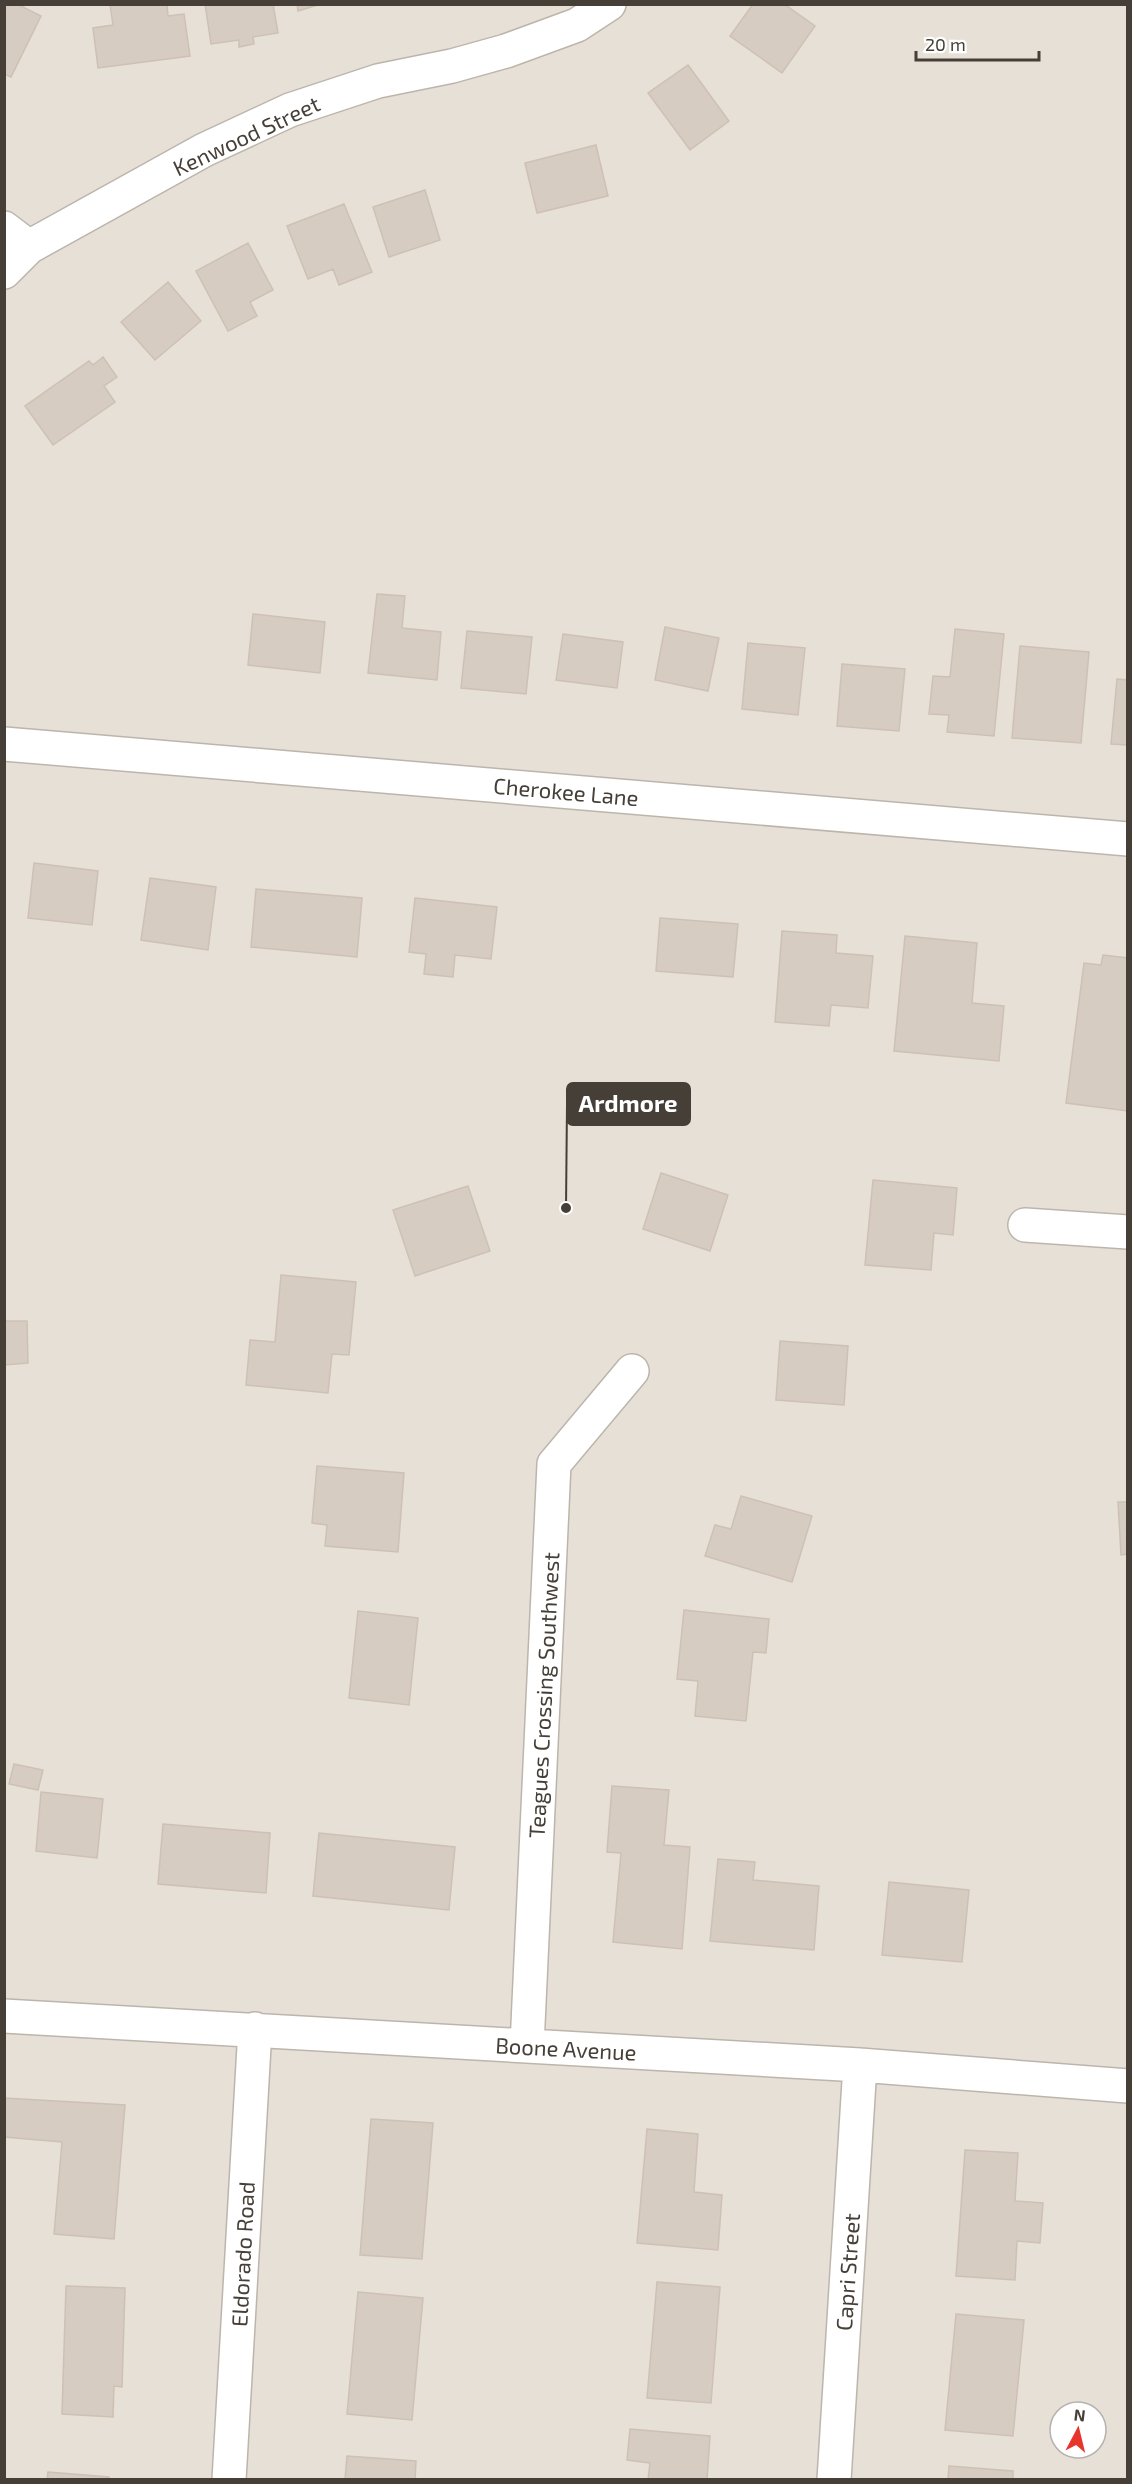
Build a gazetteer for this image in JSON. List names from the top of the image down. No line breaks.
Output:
{"streets":{"street":["Kenwood Street","Cherokee Lane","Teagues Crossing Southwest","Boone Avenue","Eldorado Road","Capri Street"]},"crossings":[["Teagues Crossing Southwest","Boone Avenue"],["Boone Avenue","Eldorado Road"],["Boone Avenue","Capri Street"]],"places":["Ardmore"],"scale_bar":"20 m","north":"top"}
